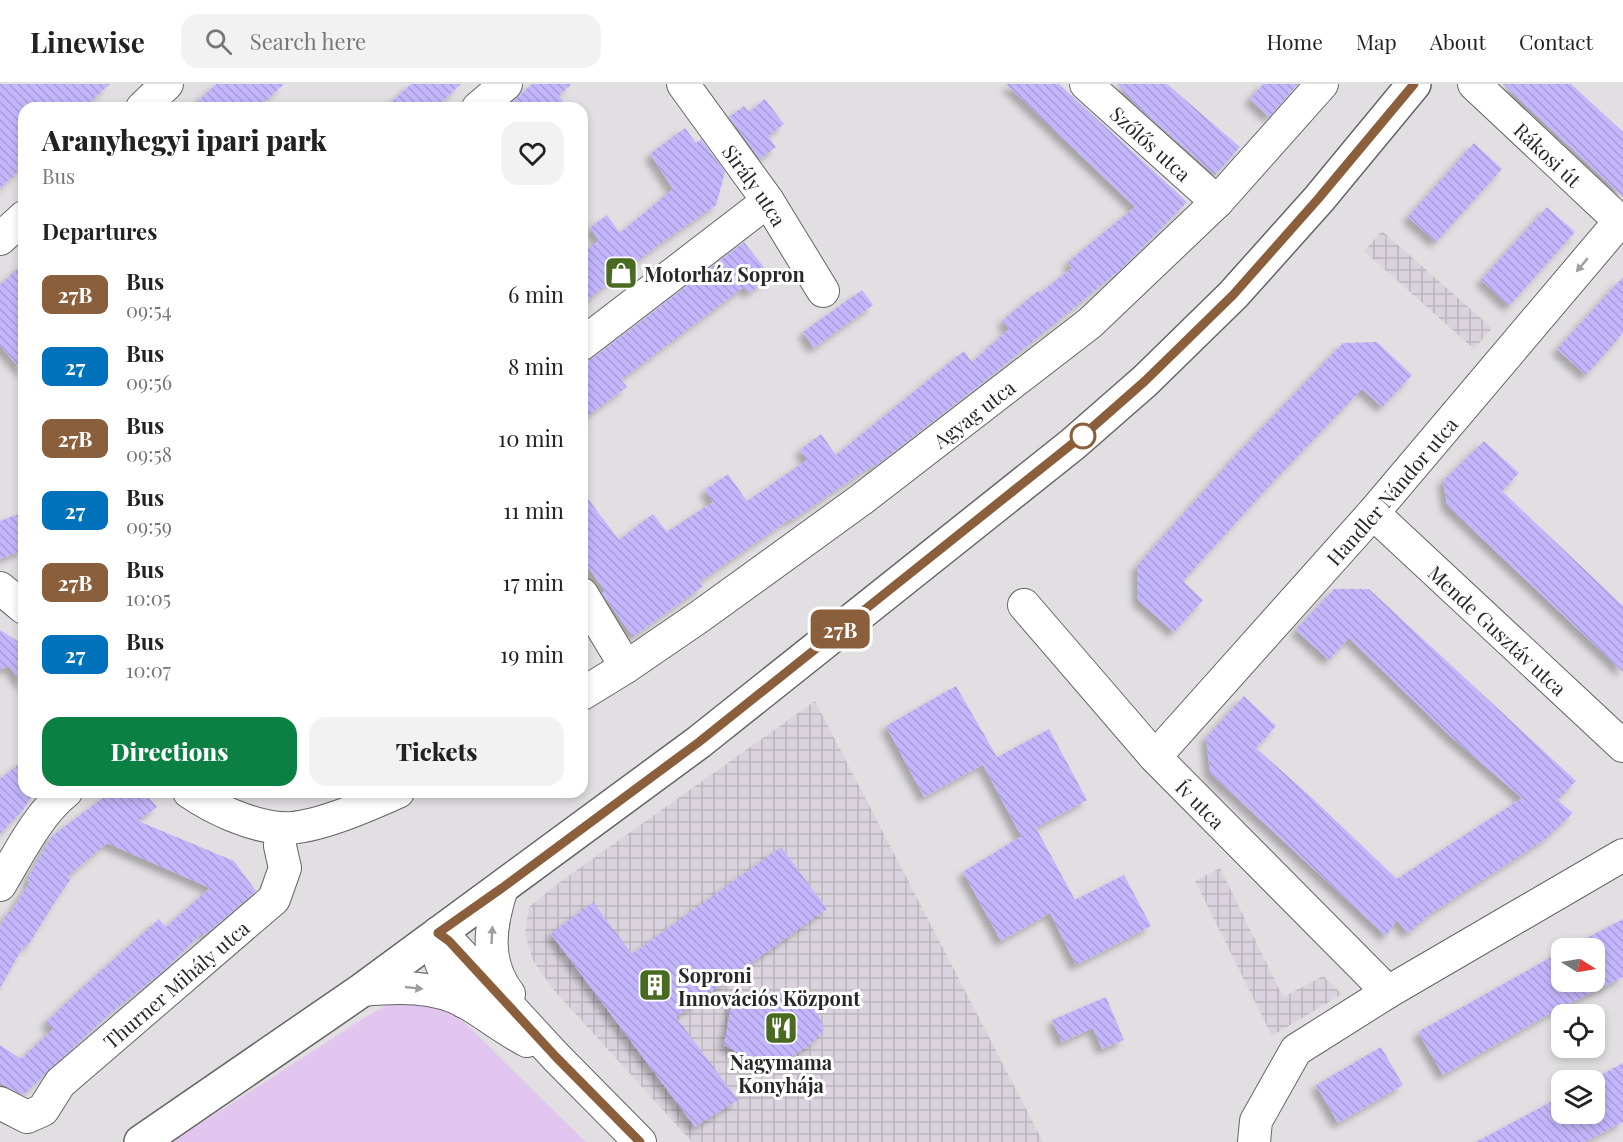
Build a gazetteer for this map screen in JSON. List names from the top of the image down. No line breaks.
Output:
{"streets":{"street":["Szőlős utca","Rákosi út","Sirály utca","Agyag utca","Handler Nándor utca","Mende Gusztáv utca","Ív utca","Thurner Mihály utca"]},"crossings":[["Szőlős utca","Agyag utca"],["Rákosi út","Handler Nándor utca"],["Handler Nándor utca","Mende Gusztáv utca"],["Handler Nándor utca","Ív utca"]],"one_way":["Handler Nándor utca"],"places":{"shop":["Motorház Sopron"],"building":["Soproni Innovációs Központ"],"restaurant":["Nagymama Konyhája"]},"lines":["bus line 27B"],"north":"right","page":{"header":"Linewise","search":"Search here","nav":["Home","Map","About","Contact"],"on_map":"27B","heading":[["Aranyhegyi ipari park","Bus"],"Departures"],"list":[{"mark":"27B","name":"Bus","note":"09:54","value":"6 min"},{"mark":"27","name":"Bus","note":"09:56","value":"8 min"},{"mark":"27B","name":"Bus","note":"09:58","value":"10 min"},{"mark":"27","name":"Bus","note":"09:59","value":"11 min"},{"mark":"27B","name":"Bus","note":"10:05","value":"17 min"},{"mark":"27","name":"Bus","note":"10:07","value":"19 min"}],"buttons":["Directions","Tickets"]}}
